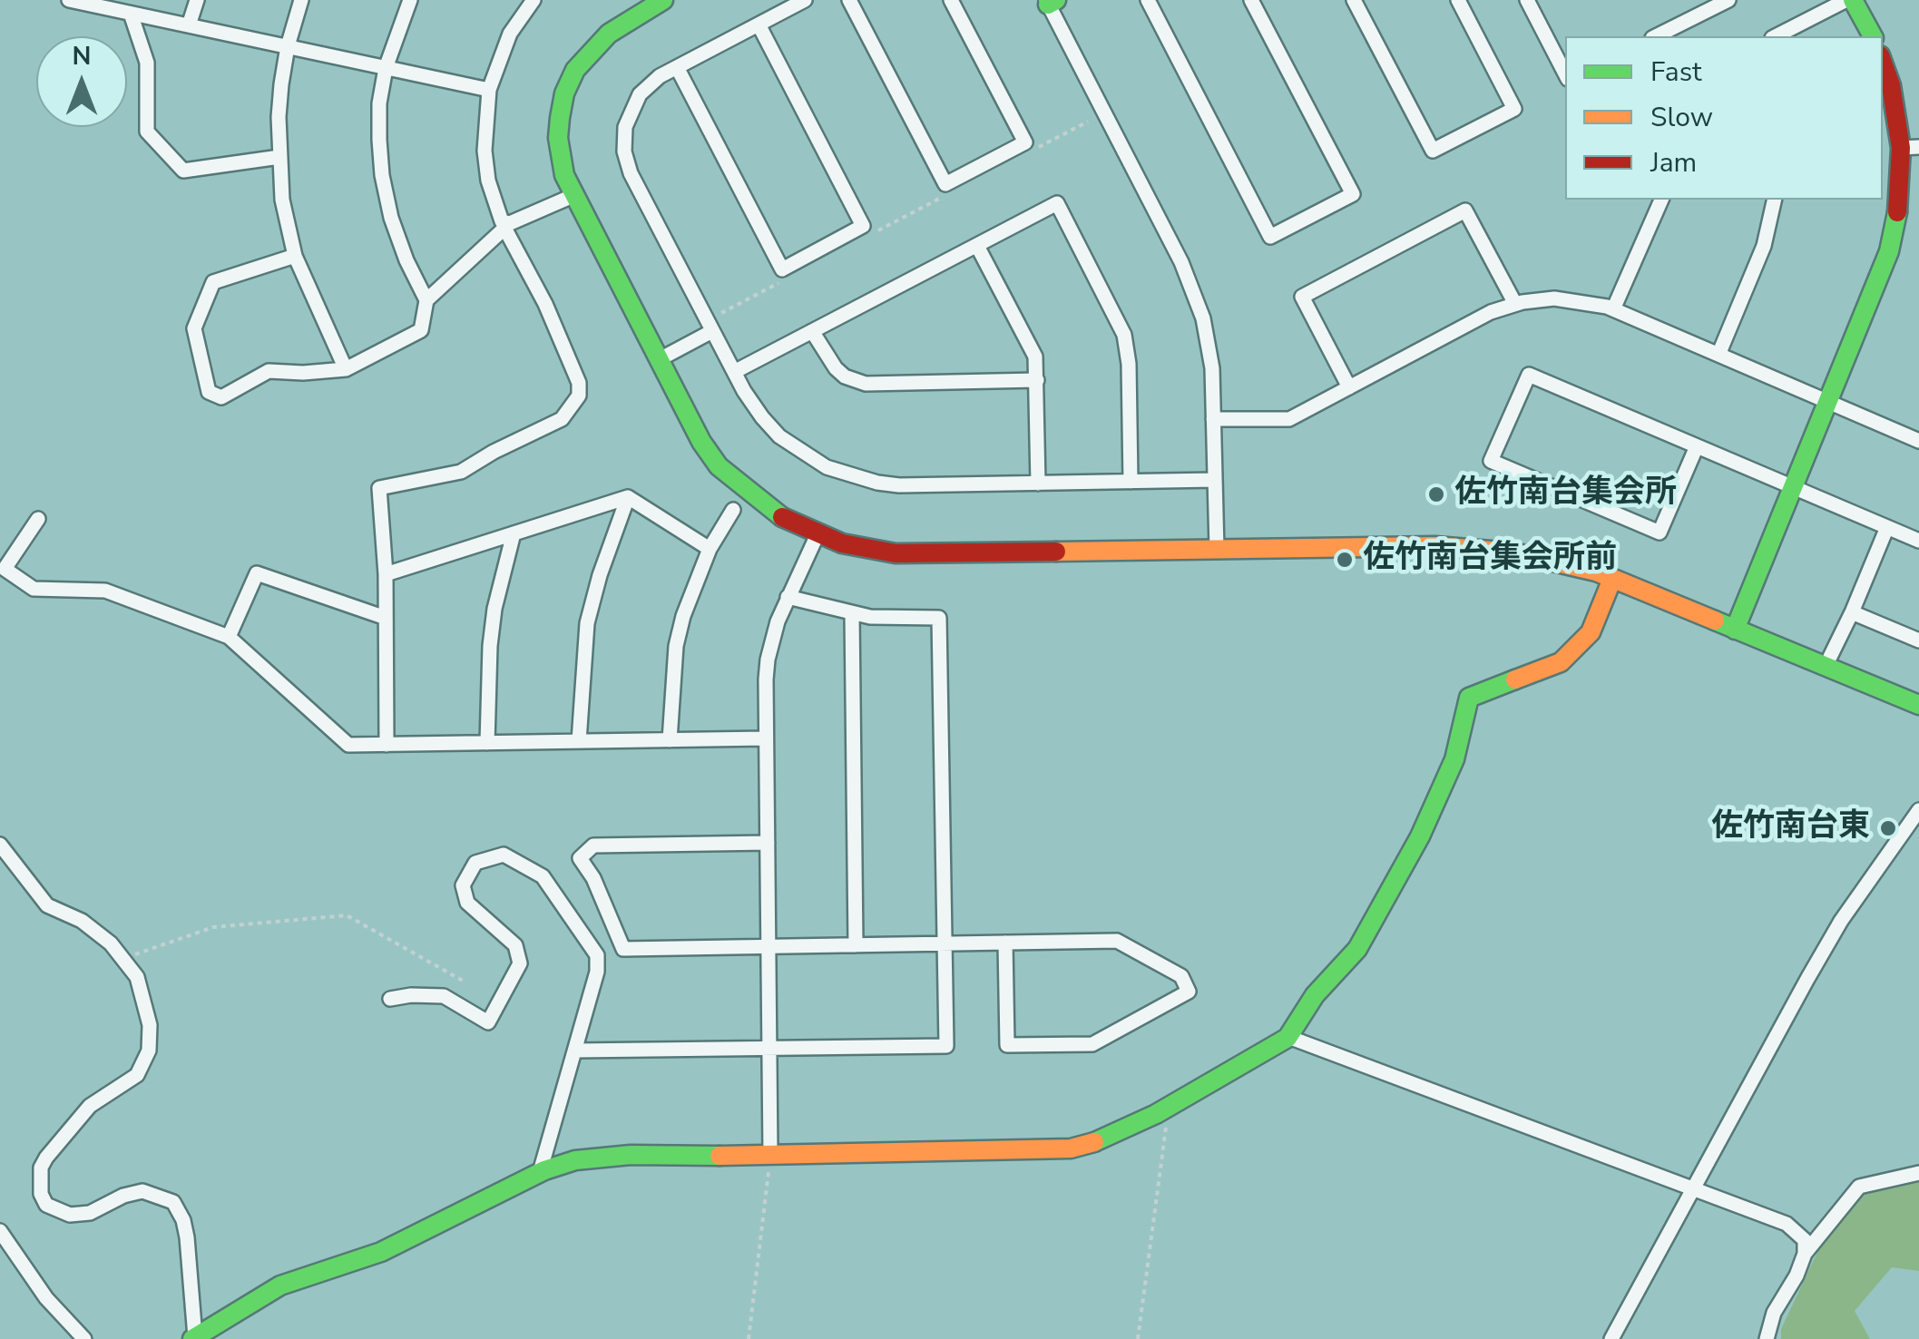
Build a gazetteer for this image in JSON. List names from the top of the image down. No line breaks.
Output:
{"places":["佐竹南台集会所","佐竹南台集会所前","佐竹南台東"],"legend":["Fast","Slow","Jam"],"north":"top"}
